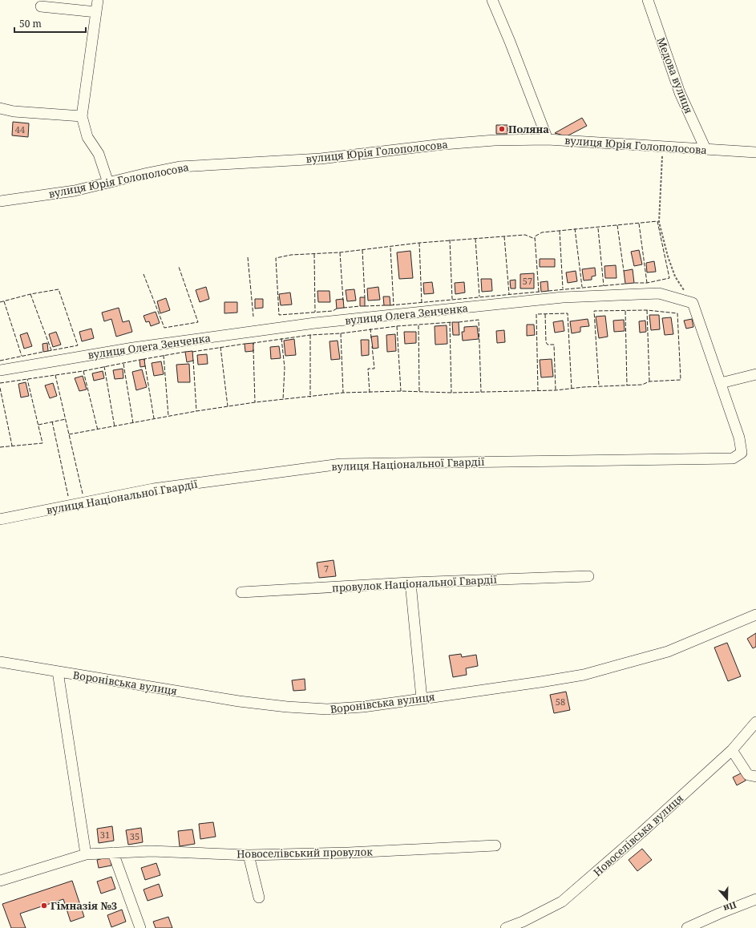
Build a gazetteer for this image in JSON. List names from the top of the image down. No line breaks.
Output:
{"streets":{"street":["Медова вулиця","вулиця Юрія Голополосова","вулиця Олега Зенченка","вулиця Національної Гвардії","провулок Національної Гвардії","Воронівська вулиця","Новоселівська вулиця","Новоселівський провулок"]},"crossings":[["Медова вулиця","вулиця Юрія Голополосова"]],"places":["Поляна","Гімназія №3"],"house_numbers":["44","57","7","58","31","35"],"scale_bar":"50 m","north":"bottom"}
